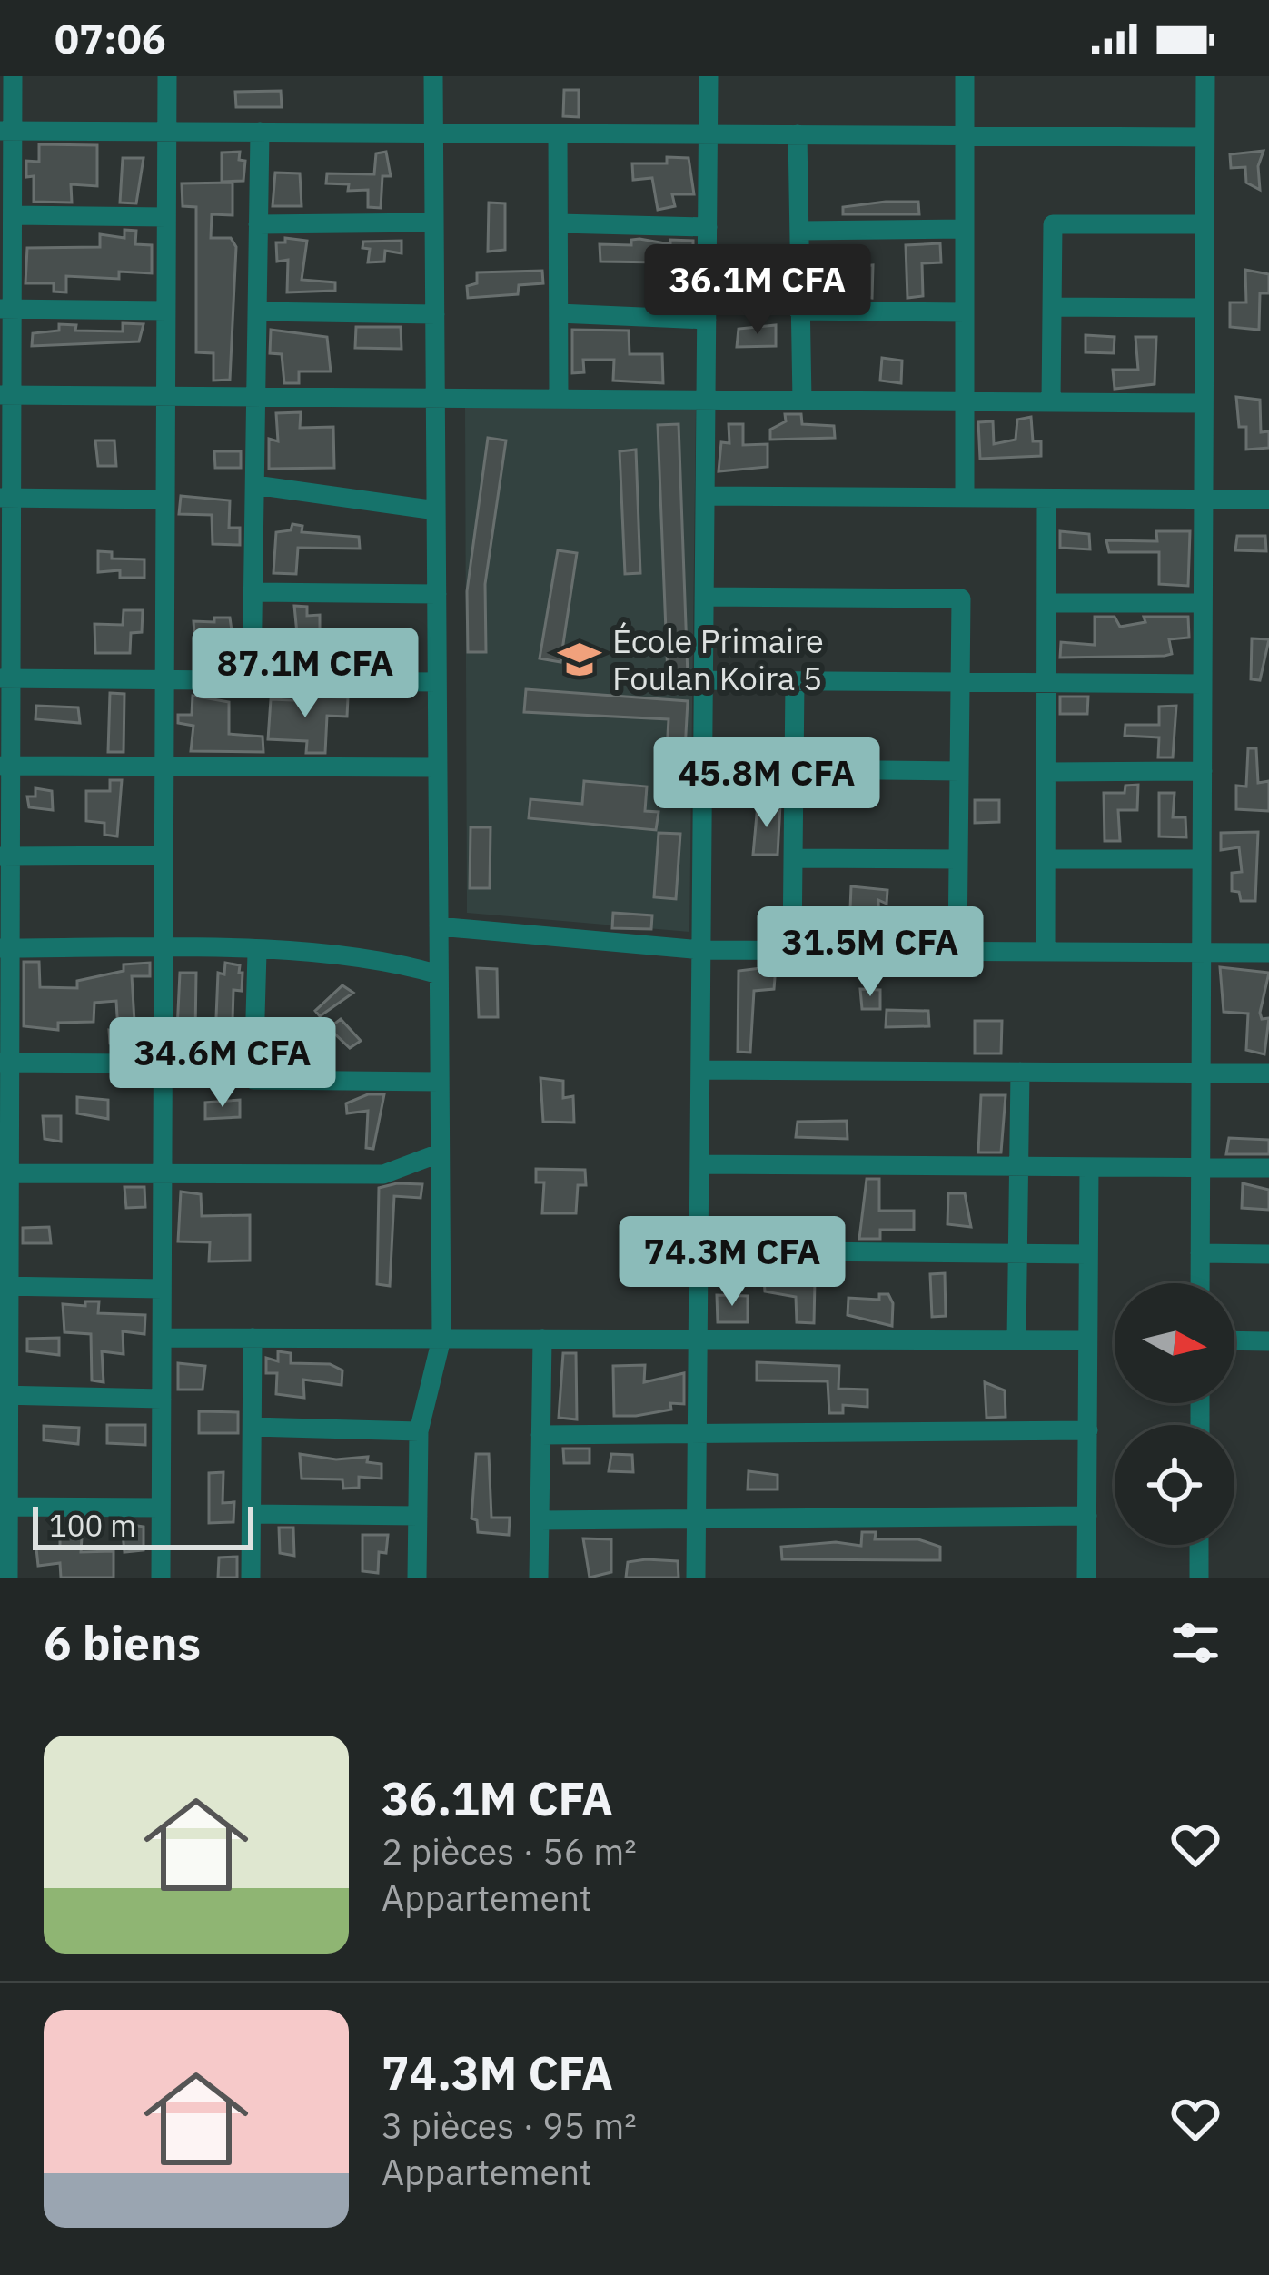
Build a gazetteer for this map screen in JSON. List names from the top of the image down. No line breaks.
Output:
{"places":{"school or university":["École Primaire Foulan Koira 5"]},"scale_bar":"100 m","north":"right","page":{"status":"07:06","price":["36.1M CFA","87.1M CFA","45.8M CFA","31.5M CFA","34.6M CFA","74.3M CFA"],"scale":"100 m","heading":"6 biens","list":[{"name":"36.1M CFA","note":"2 pièces · 56 m² · Appartement"},{"name":"74.3M CFA","note":"3 pièces · 95 m² · Appartement"}]}}
